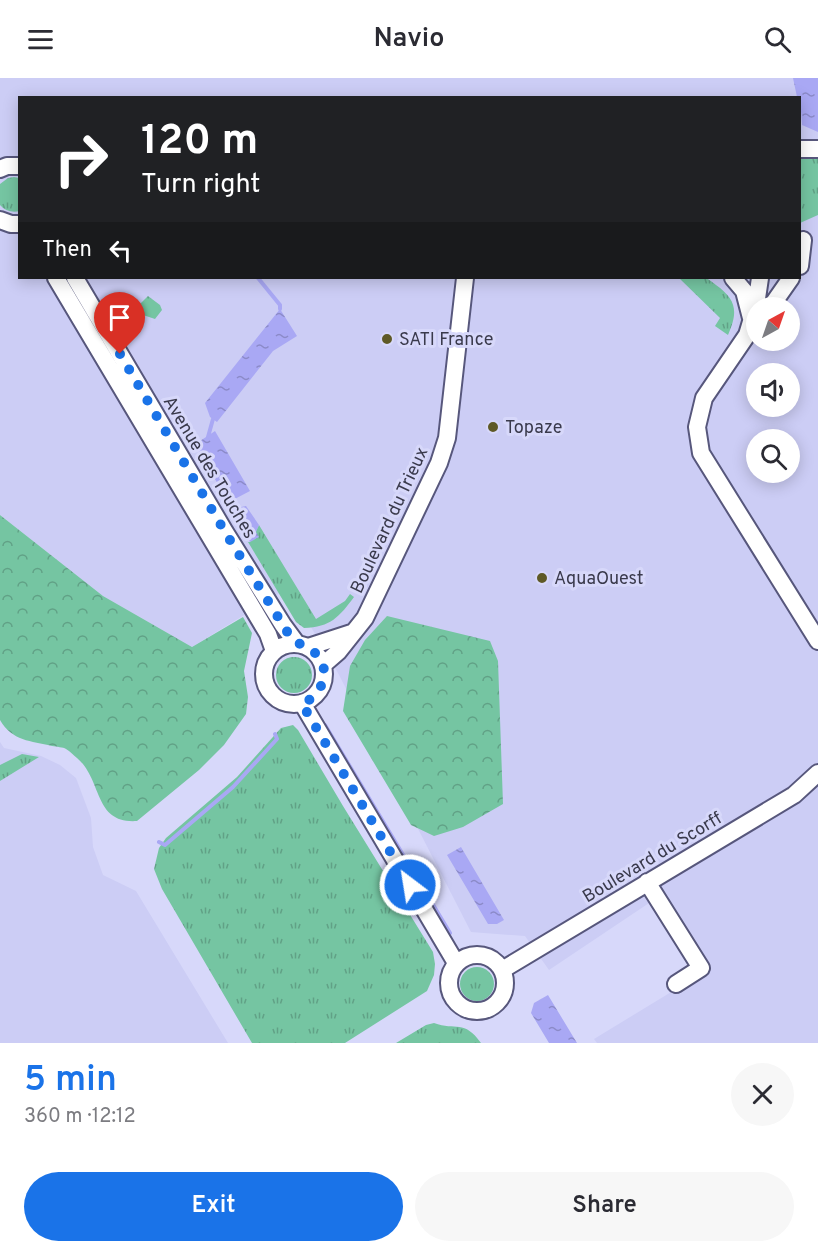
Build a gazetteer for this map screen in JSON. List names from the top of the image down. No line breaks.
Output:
{"streets":{"street":["Avenue des Touches","Boulevard du Trieux","Boulevard du Scorff"]},"crossings":[["Avenue des Touches","Boulevard du Trieux"]],"places":["SATI France","Topaze","AquaOuest"],"north":"top right","page":{"header":"Navio","turn":["120 m","Turn right"],"then":"Then","heading":["5 min","360 m · 12:12"],"buttons":["Exit","Share"]}}
